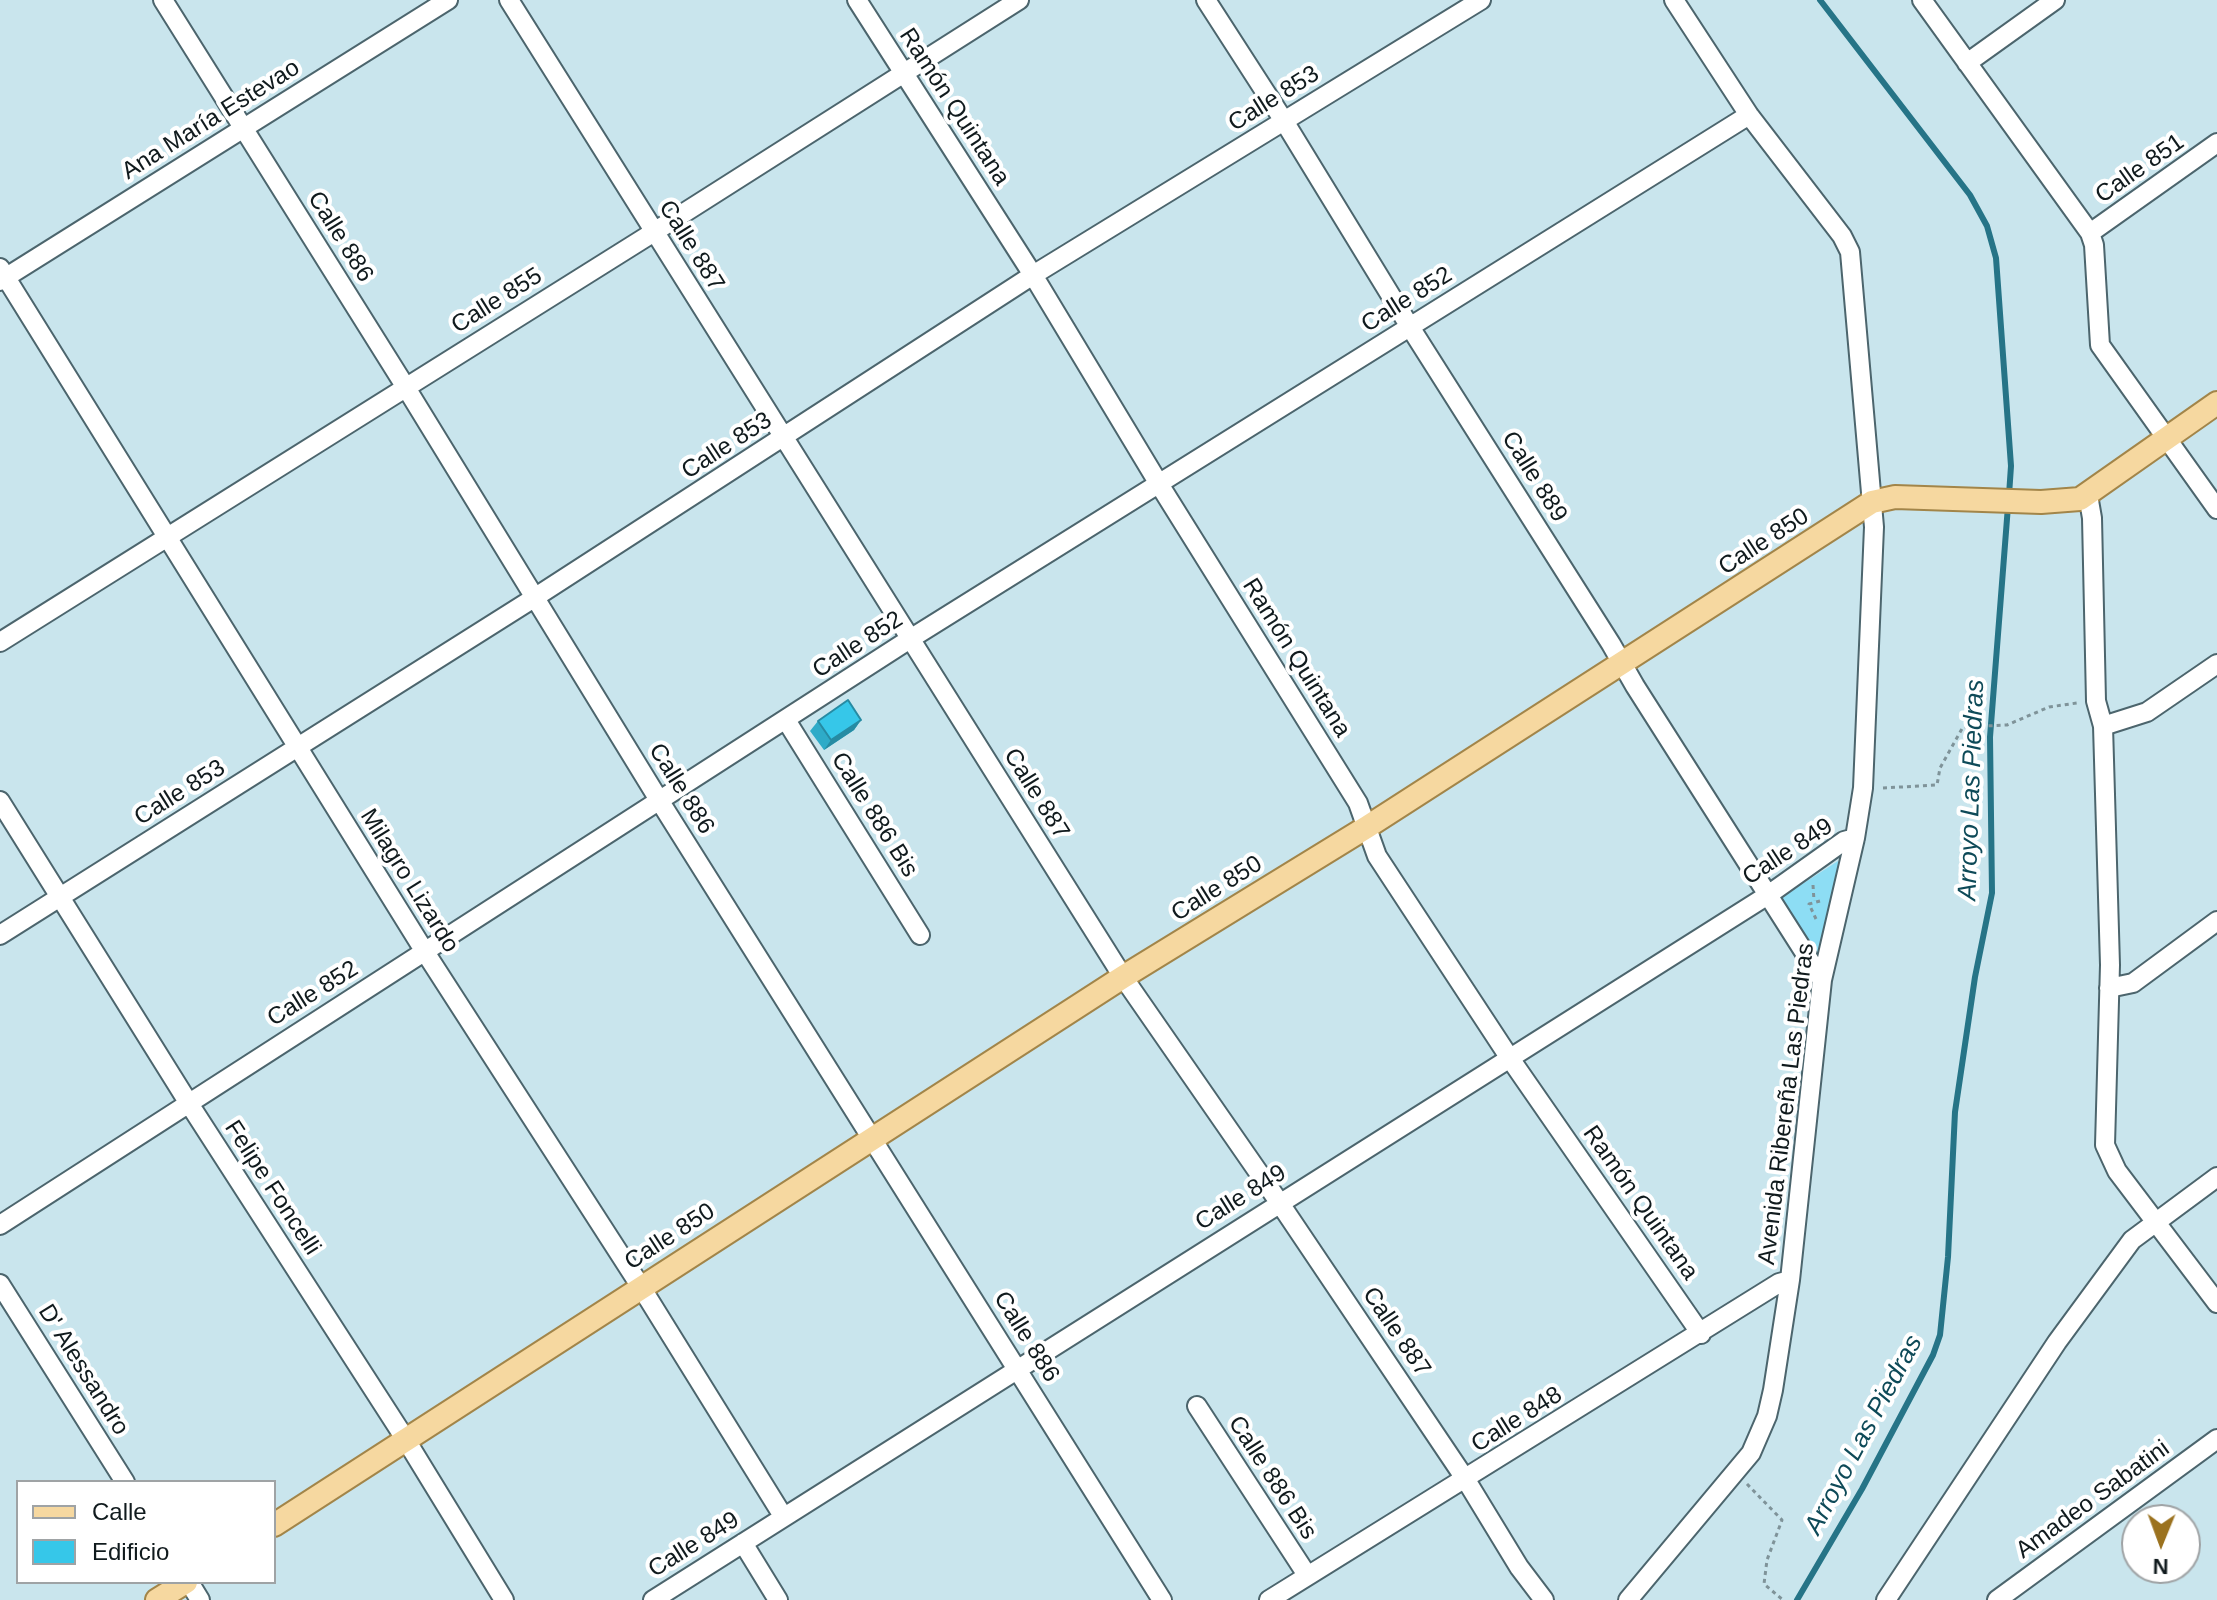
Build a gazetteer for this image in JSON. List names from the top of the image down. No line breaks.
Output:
{"streets":{"main road":["Calle 850"],"street":["Calle 853","Ramón Quintana","Ana María Estevao","Calle 851","Calle 886","Calle 887","Calle 852","Calle 855","Calle 889","Calle 886 Bis","Calle 849","Milagro Lizardo","Avenida Ribereña Las Piedras","Felipe Foncelli","D' Alessandro","Calle 848","Amadeo Sabatini"]},"crossings":[["Calle 853","Ramón Quintana"],["Calle 853","Calle 886"],["Calle 853","Calle 887"],["Calle 853","Calle 889"],["Calle 853","Milagro Lizardo"],["Calle 853","Felipe Foncelli"],["Ramón Quintana","Calle 852"],["Ramón Quintana","Calle 855"],["Ramón Quintana","Calle 850"],["Ramón Quintana","Calle 849"],["Ramón Quintana","Calle 848"],["Ana María Estevao","Calle 886"],["Ana María Estevao","Milagro Lizardo"],["Calle 886","Calle 852"],["Calle 886","Calle 855"],["Calle 886","Calle 850"],["Calle 886","Calle 849"],["Calle 887","Calle 852"],["Calle 887","Calle 855"],["Calle 887","Calle 850"],["Calle 887","Calle 849"],["Calle 887","Calle 848"],["Calle 852","Calle 889"],["Calle 852","Calle 886 Bis"],["Calle 852","Milagro Lizardo"],["Calle 852","Avenida Ribereña Las Piedras"],["Calle 852","Felipe Foncelli"],["Calle 855","Milagro Lizardo"],["Calle 889","Calle 850"],["Calle 889","Calle 849"],["Calle 889","Avenida Ribereña Las Piedras"],["Calle 850","Milagro Lizardo"],["Calle 850","Avenida Ribereña Las Piedras"],["Calle 850","Felipe Foncelli"],["Calle 886 Bis","Calle 848"],["Calle 849","Milagro Lizardo"],["Calle 849","Avenida Ribereña Las Piedras"],["Avenida Ribereña Las Piedras","Calle 848"]],"water":["Arroyo Las Piedras"],"legend":["Calle","Edificio"],"north":"bottom"}
